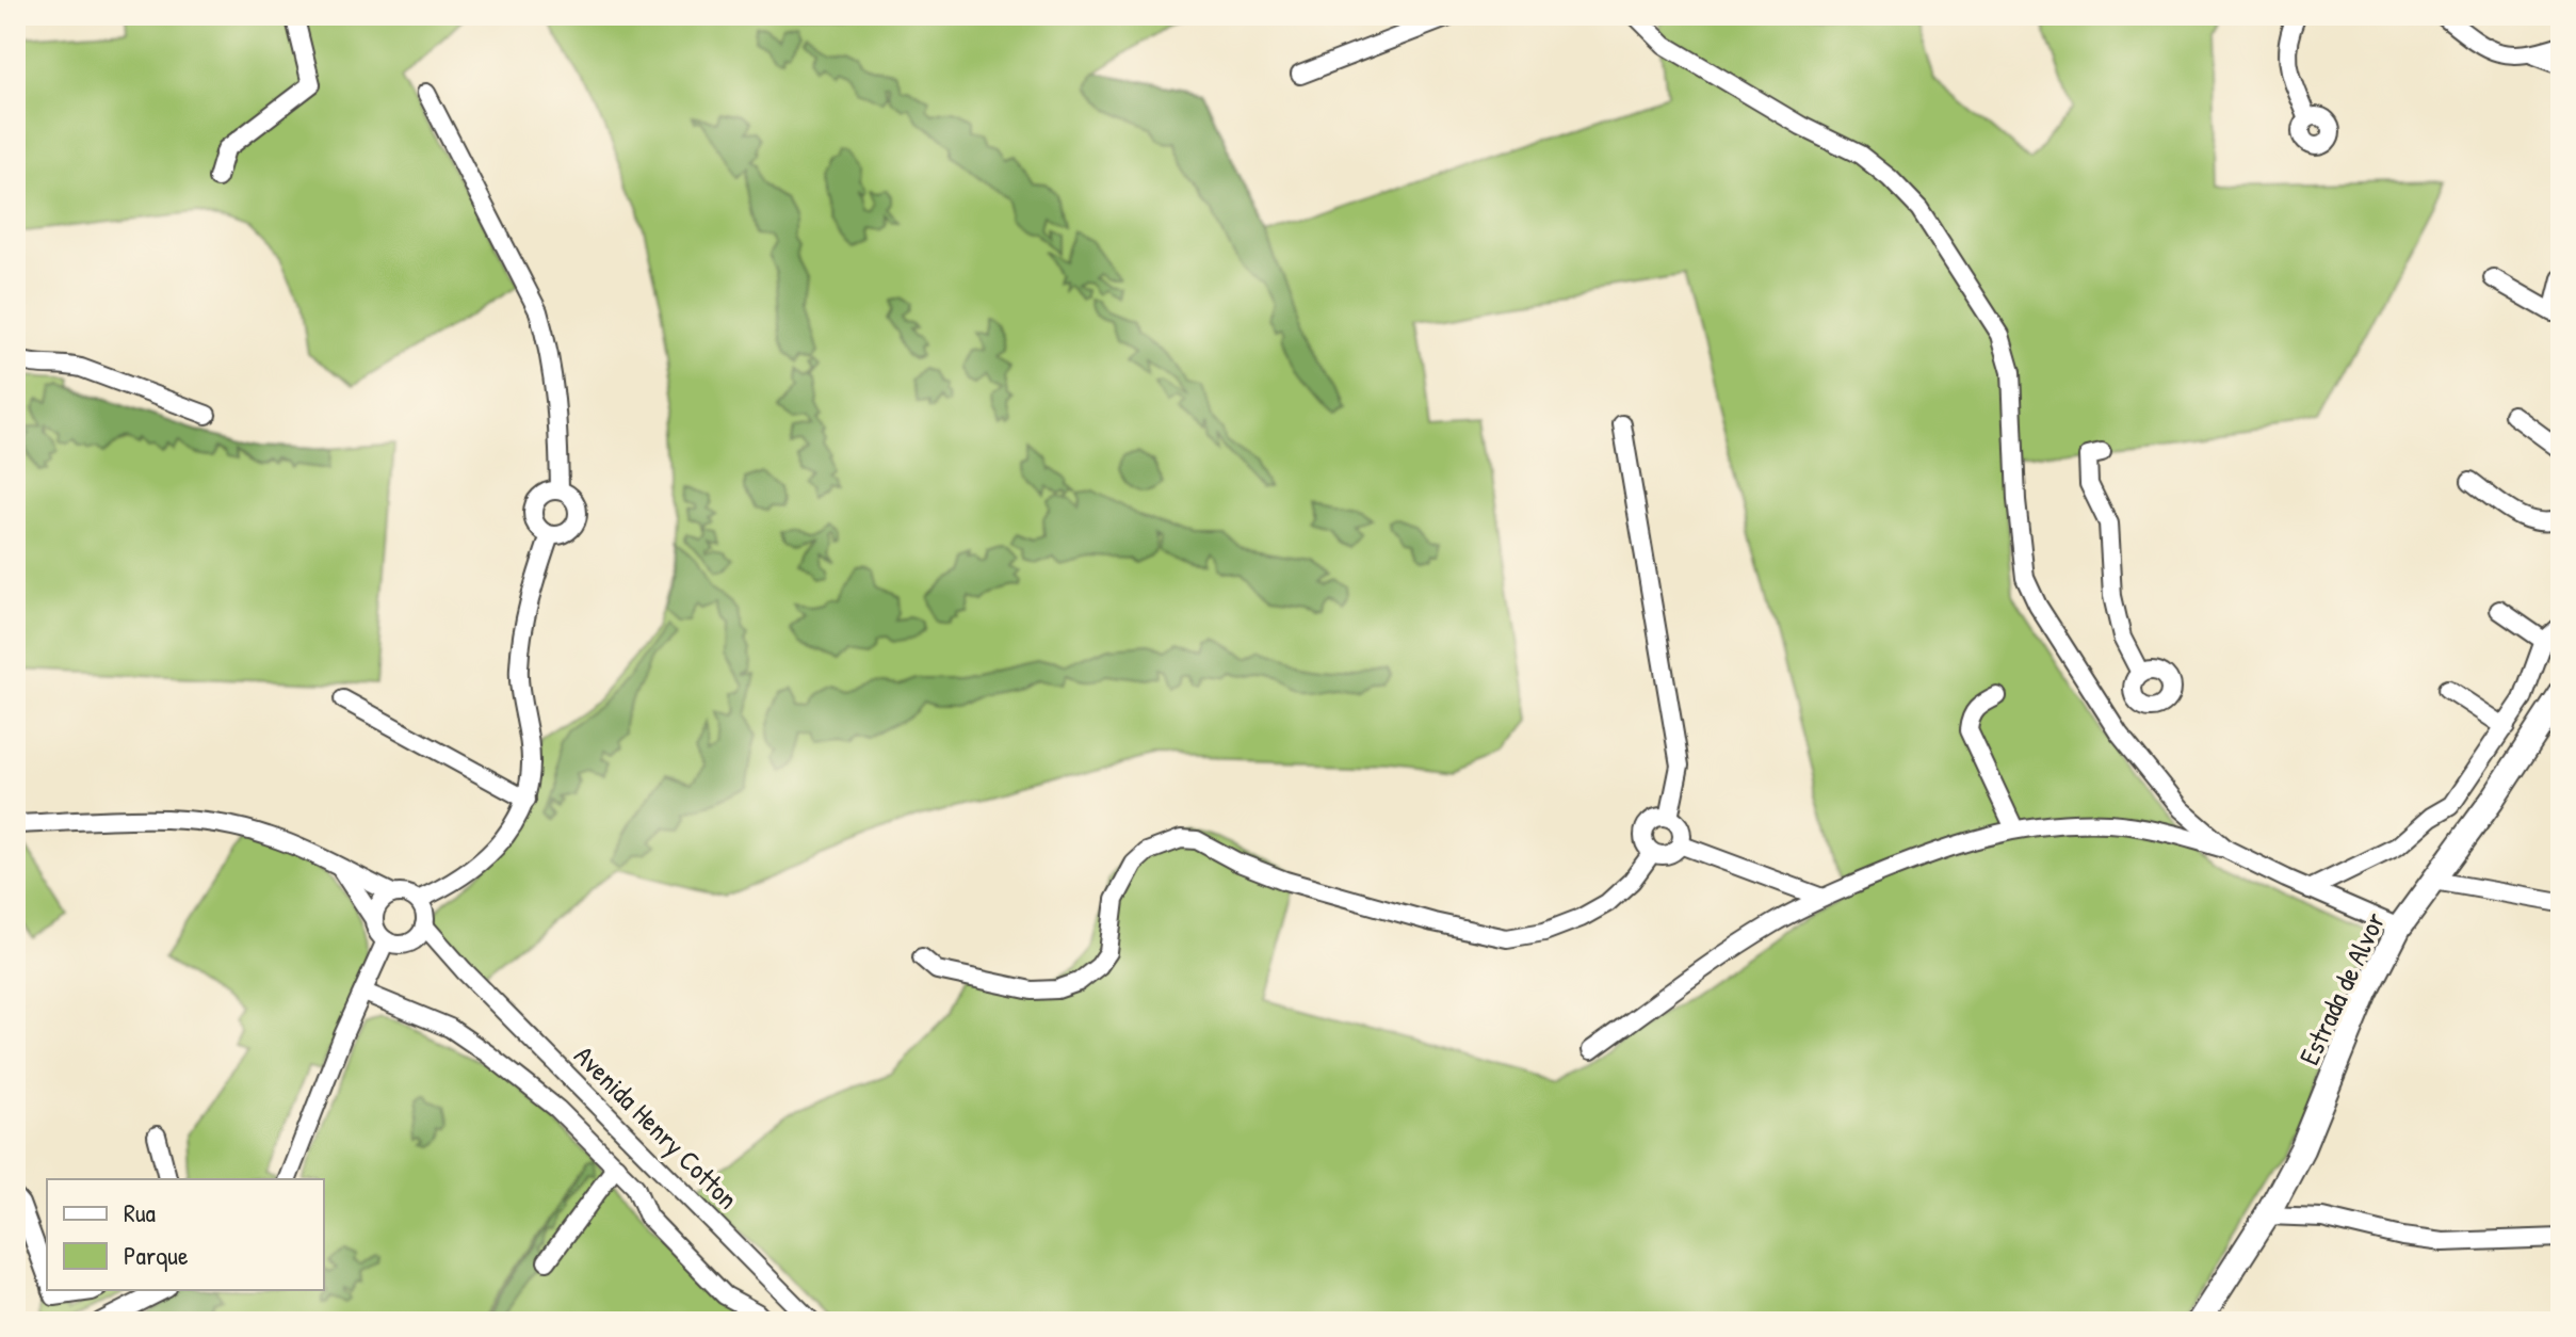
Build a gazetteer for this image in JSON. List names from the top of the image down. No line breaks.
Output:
{"streets":{"street":["Estrada de Alvor","Avenida Henry Cotton"]},"legend":["Rua","Parque"]}
